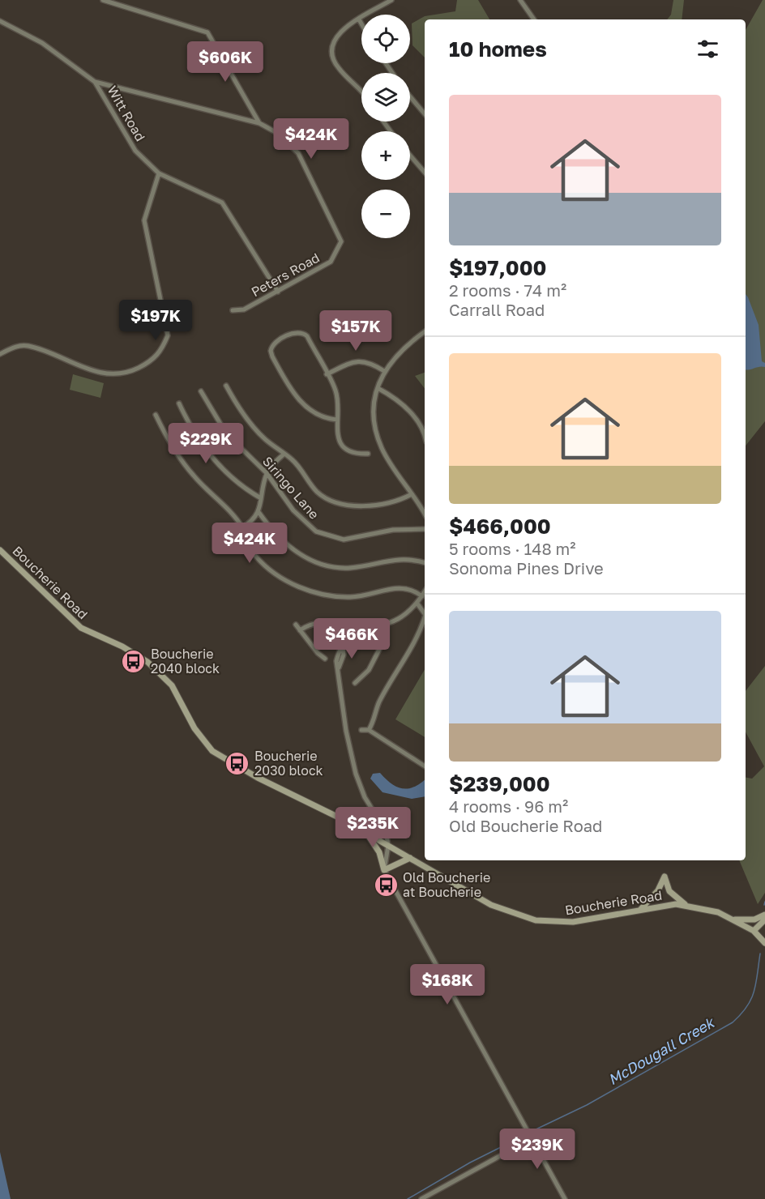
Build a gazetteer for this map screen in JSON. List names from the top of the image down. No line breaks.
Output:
{"streets":{"main road":["Boucherie Road"],"street":["Witt Road","Peters Road","Siringo Lane"]},"crossings":[["Witt Road","Peters Road"]],"water":["McDougall Creek"],"places":{"bus stop":["Boucherie 2040 block","Boucherie 2030 block","Old Boucherie at Boucherie"]},"page":{"map_buttons":["+","−"],"heading":"10 homes","price":["$606K","$424K","$197K","$157K","$229K","$424K","$466K","$235K","$168K","$239K"],"list":[{"name":"$197,000","note":"2 rooms · 74 m² · Carrall Road"},{"name":"$466,000","note":"5 rooms · 148 m² · Sonoma Pines Drive"},{"name":"$239,000","note":"4 rooms · 96 m² · Old Boucherie Road"}]}}
